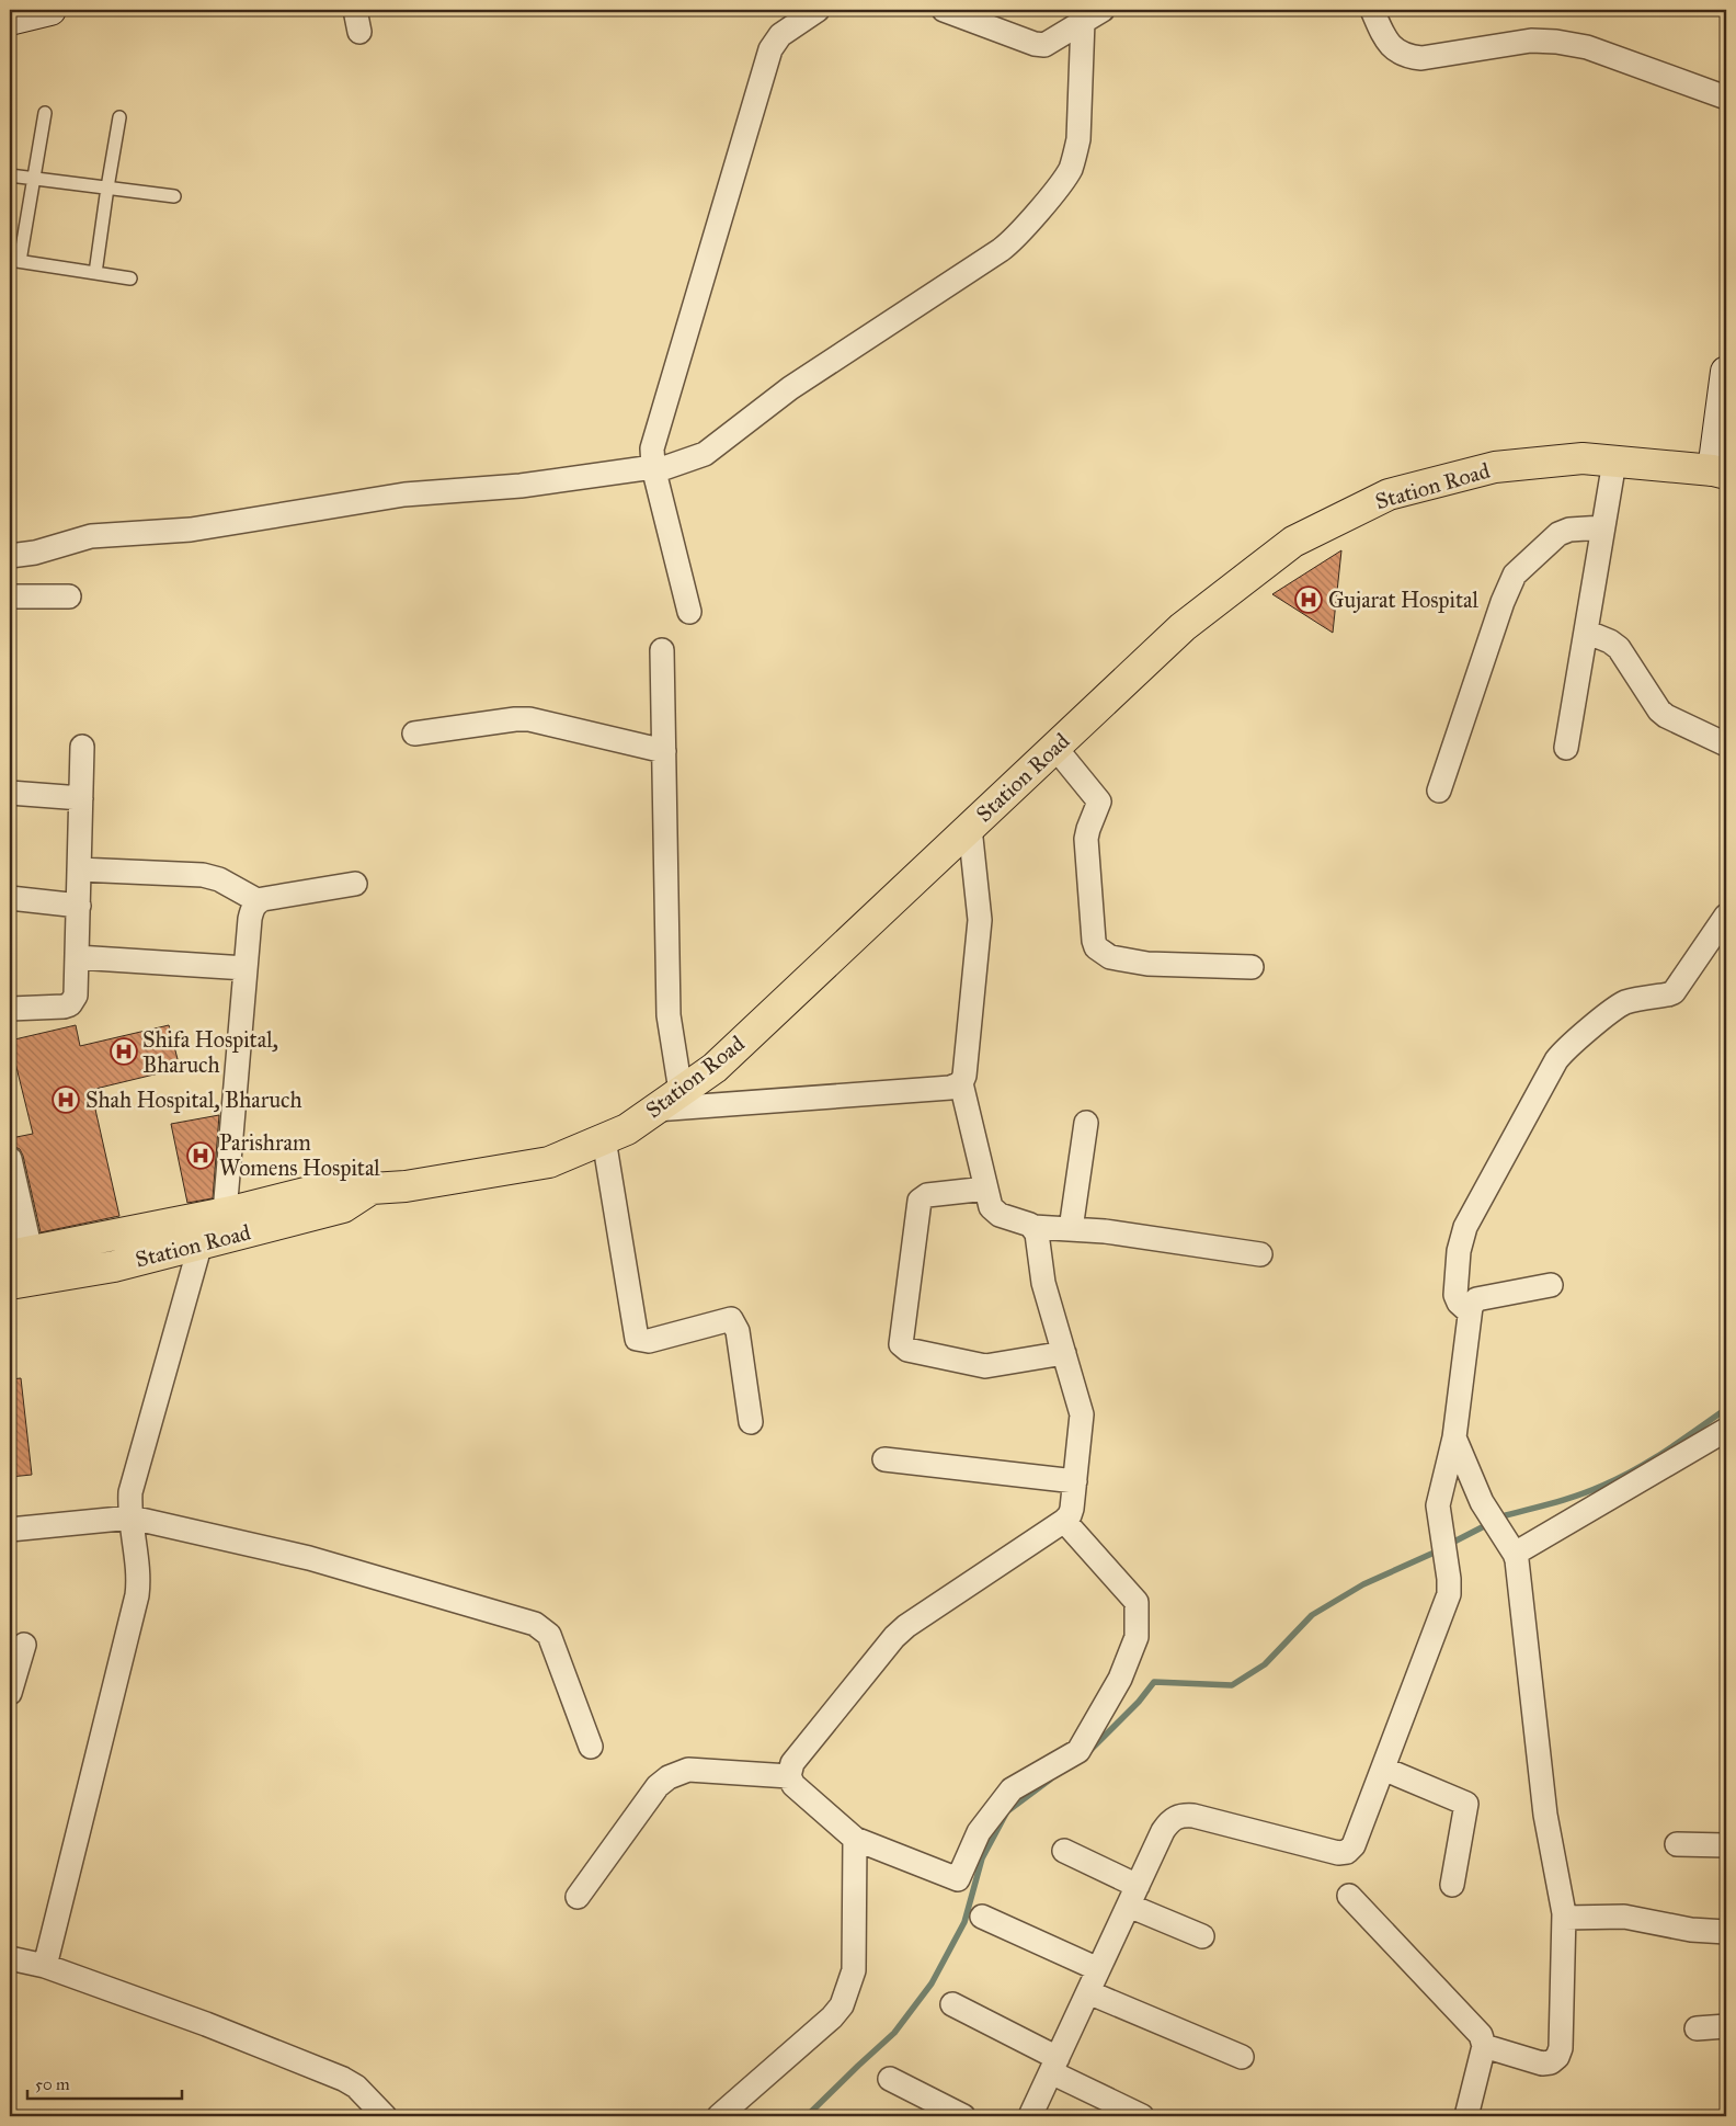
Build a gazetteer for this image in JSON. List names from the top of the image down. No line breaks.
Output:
{"streets":{"main road":["Station Road"]},"places":{"hospital":["Gujarat Hospital","Shifa Hospital, Bharuch","Shah Hospital, Bharuch","Parishram Womens Hospital"]},"scale_bar":"50 m"}
